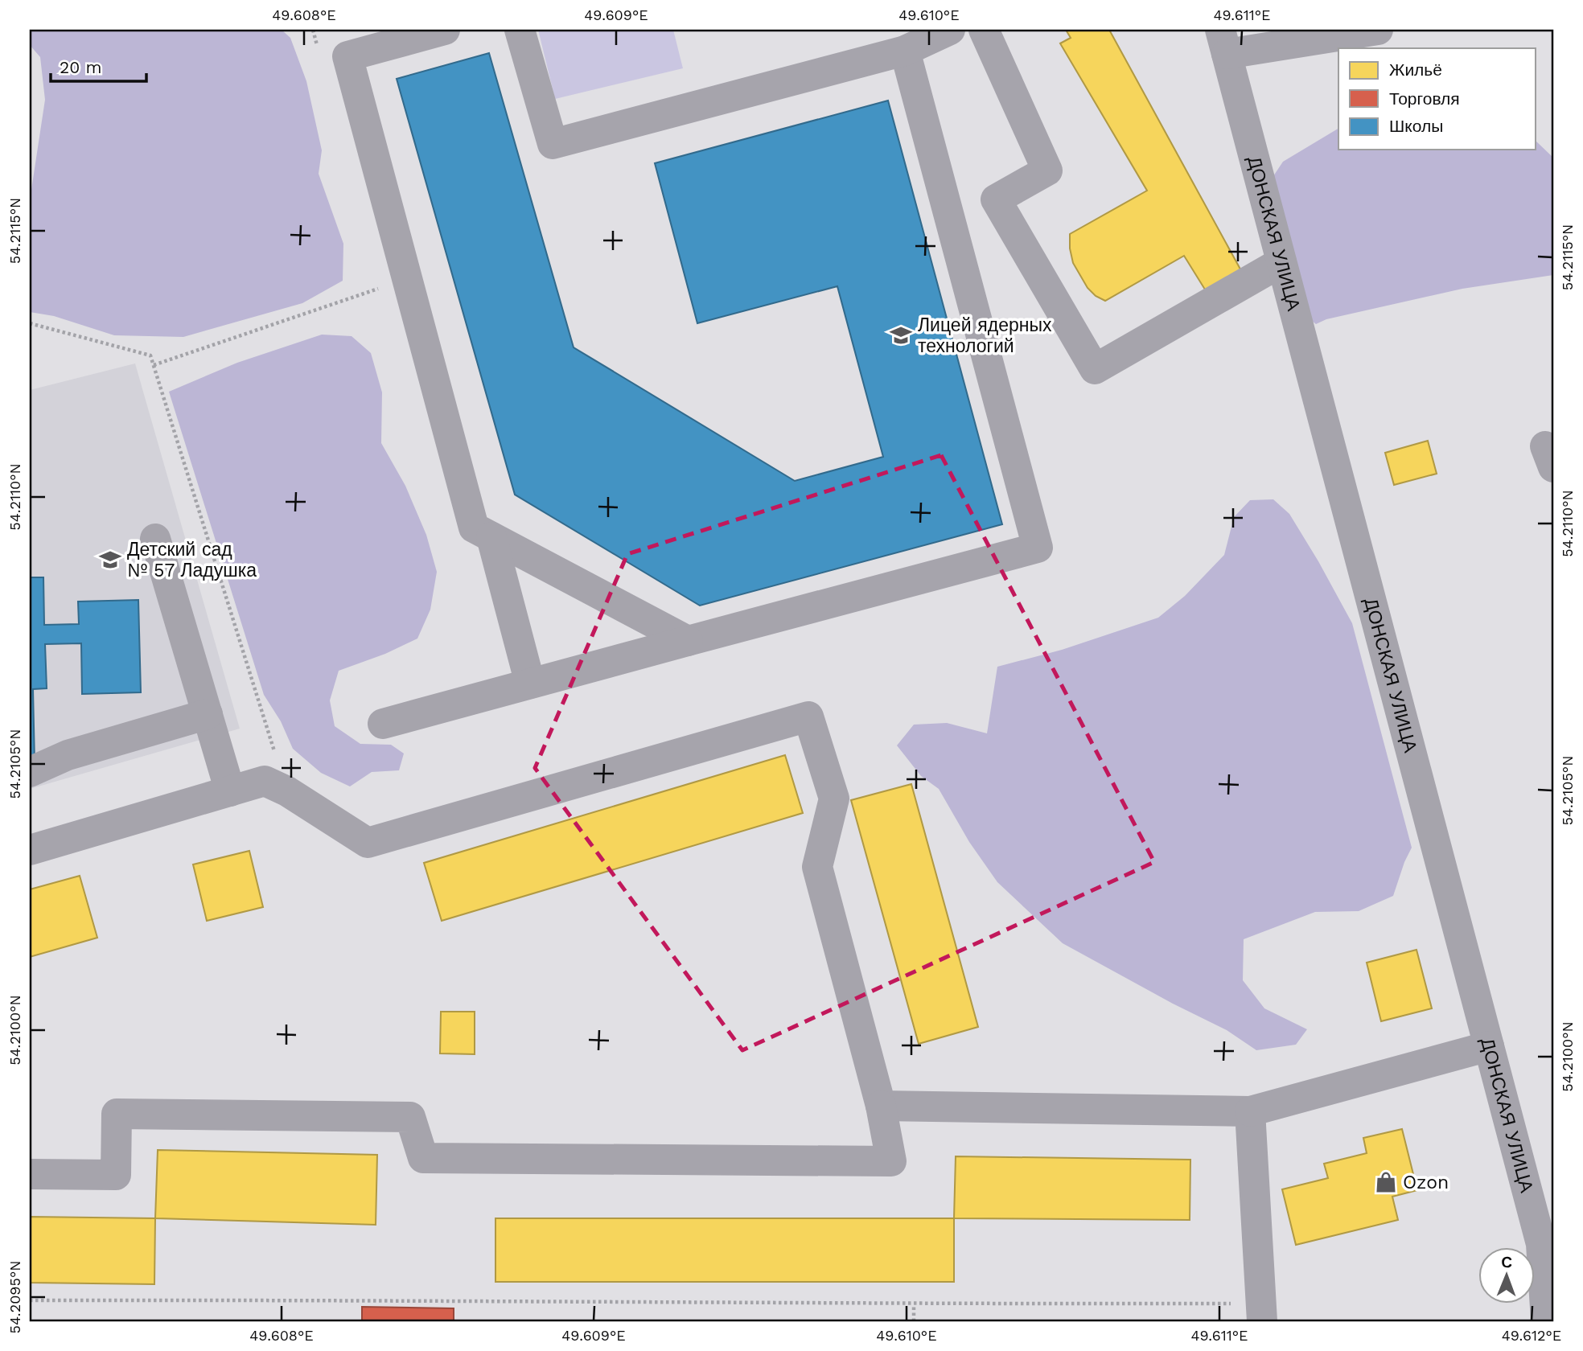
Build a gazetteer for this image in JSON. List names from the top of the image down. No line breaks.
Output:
{"streets":{"street":["ДОНСКАЯ УЛИЦА"]},"places":{"school or university":["Лицей ядерных технологий","Детский сад № 57 Ладушка"],"shop":["Ozon"]},"legend":["Жильё","Торговля","Школы"],"scale_bar":"20 m","north":"top","coordinates":["49.608°E","49.609°E","49.610°E","49.611°E","54.2115°N","54.2110°N","54.2105°N","54.2100°N","54.2095°N","49.612°E"]}
